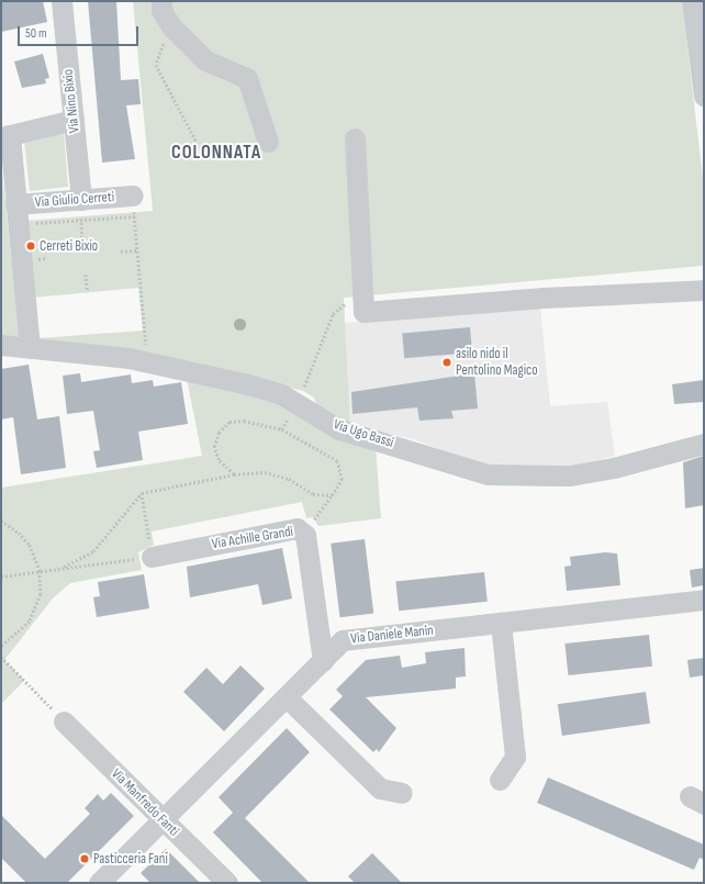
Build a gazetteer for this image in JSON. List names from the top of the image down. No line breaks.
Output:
{"streets":{"street":["Via Nino Bixio","Via Giulio Cerreti","Via Ugo Bassi","Via Achille Grandi","Via Daniele Manin","Via Manfredo Fanti"]},"crossings":[["Via Nino Bixio","Via Giulio Cerreti"],["Via Giulio Cerreti","Via Ugo Bassi"],["Via Achille Grandi","Via Daniele Manin"],["Via Daniele Manin","Via Manfredo Fanti"]],"districts":["COLONNATA"],"places":["Cerreti Bixio","asilo nido il Pentolino Magico","Pasticceria Fani"],"scale_bar":"50 m"}
